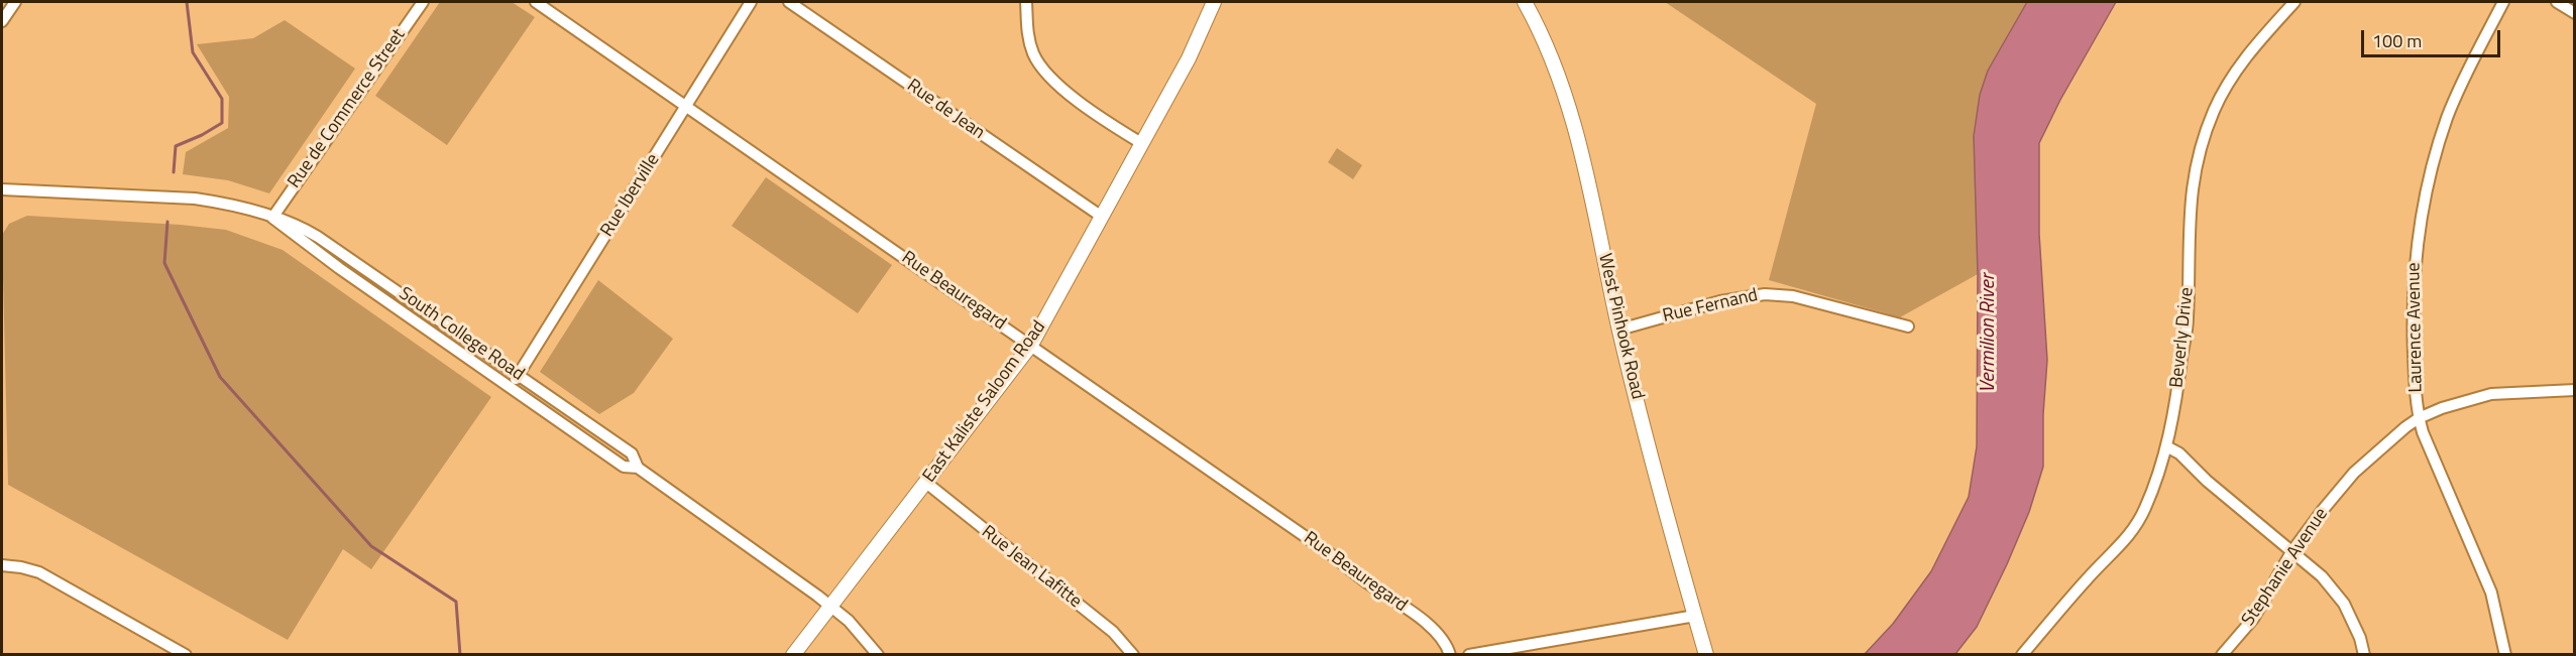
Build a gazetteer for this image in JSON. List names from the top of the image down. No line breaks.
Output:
{"streets":{"main road":["West Pinhook Road","East Kaliste Saloom Road"],"street":["Rue de Commerce Street","Rue de Jean","Rue Iberville","Rue Beauregard","Rue Fernand","Laurence Avenue","South College Road","Beverly Drive","Rue Jean Lafitte","Stephanie Avenue"]},"crossings":[["Rue de Commerce Street","South College Road"],["Rue de Jean","East Kaliste Saloom Road"],["Rue Iberville","Rue Beauregard"],["Rue Iberville","South College Road"],["Rue Beauregard","East Kaliste Saloom Road"],["Rue Fernand","West Pinhook Road"],["Laurence Avenue","Stephanie Avenue"],["South College Road","East Kaliste Saloom Road"],["East Kaliste Saloom Road","Rue Jean Lafitte"]],"water":["Vermilion River"],"scale_bar":"100 m"}
